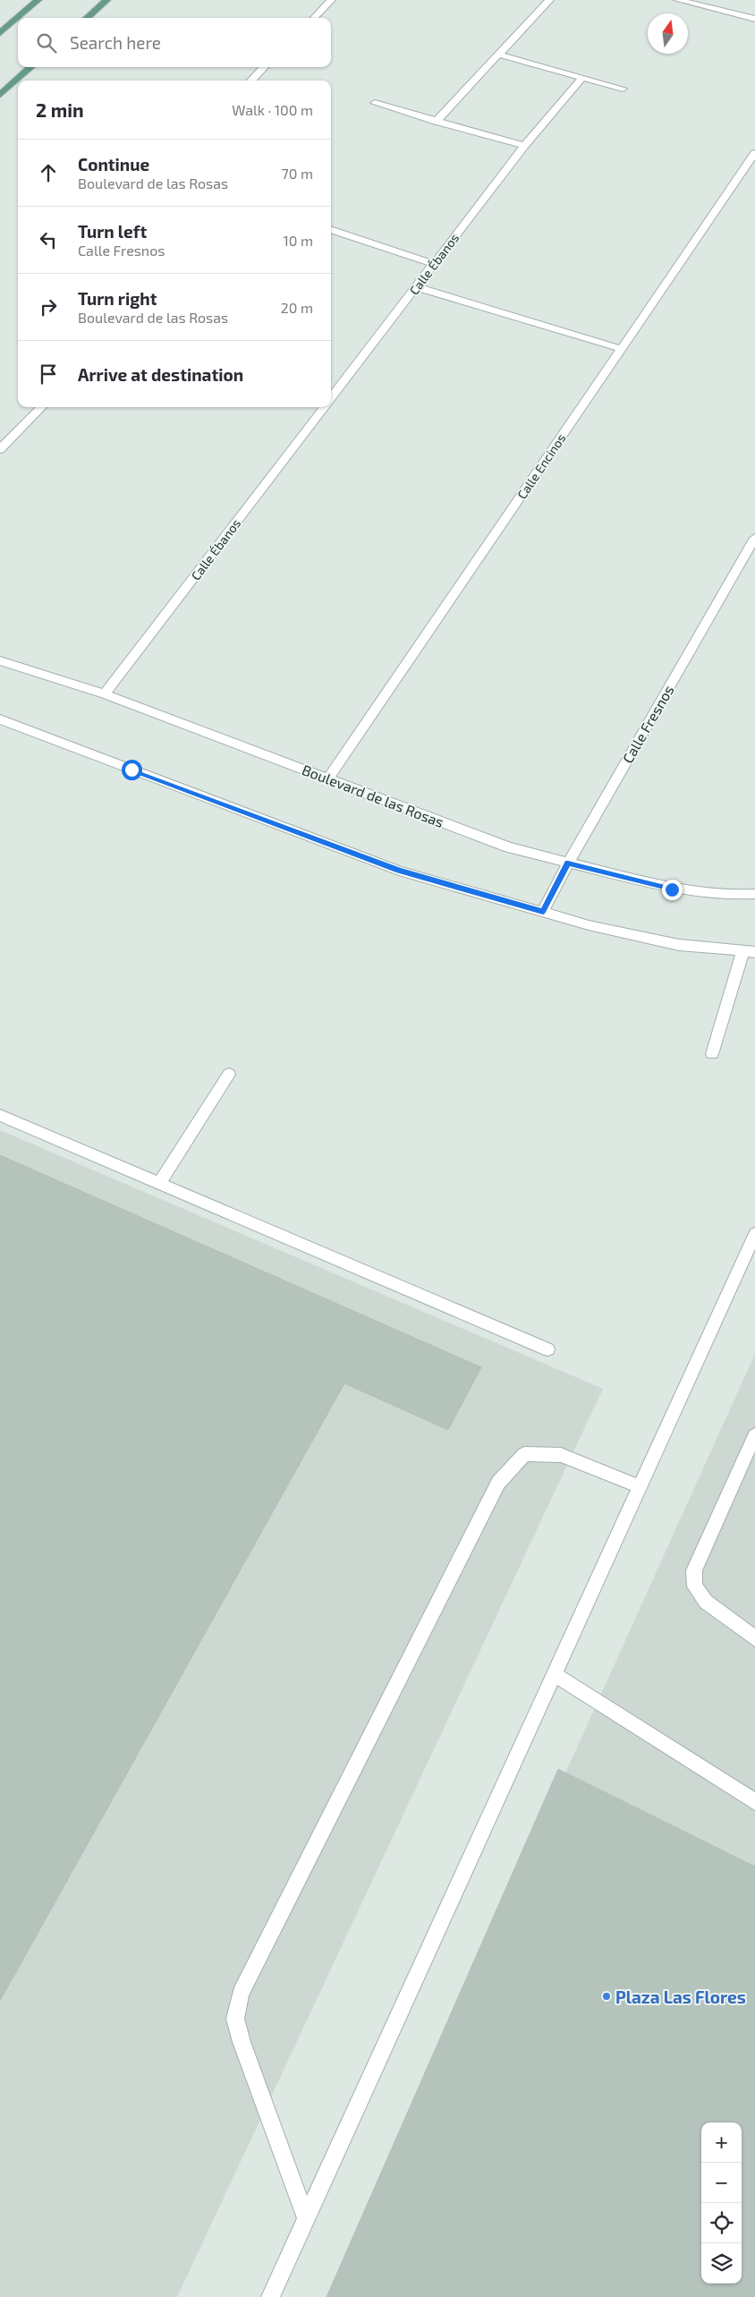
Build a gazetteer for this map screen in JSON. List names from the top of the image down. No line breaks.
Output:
{"streets":{"street":["Calle Ébanos","Calle Encinos","Calle Fresnos","Boulevard de las Rosas"]},"crossings":[["Calle Ébanos","Boulevard de las Rosas"],["Calle Encinos","Boulevard de las Rosas"],["Calle Fresnos","Boulevard de las Rosas"]],"places":["Plaza Las Flores"],"north":"top","page":{"search":"Search here","heading":["2 min","Walk · 100 m"],"list":[["Continue","Boulevard de las Rosas","70 m"],["Turn left","Calle Fresnos","10 m"],["Turn right","Boulevard de las Rosas","20 m"],"Arrive at destination"],"map_buttons":["+","−"]}}
